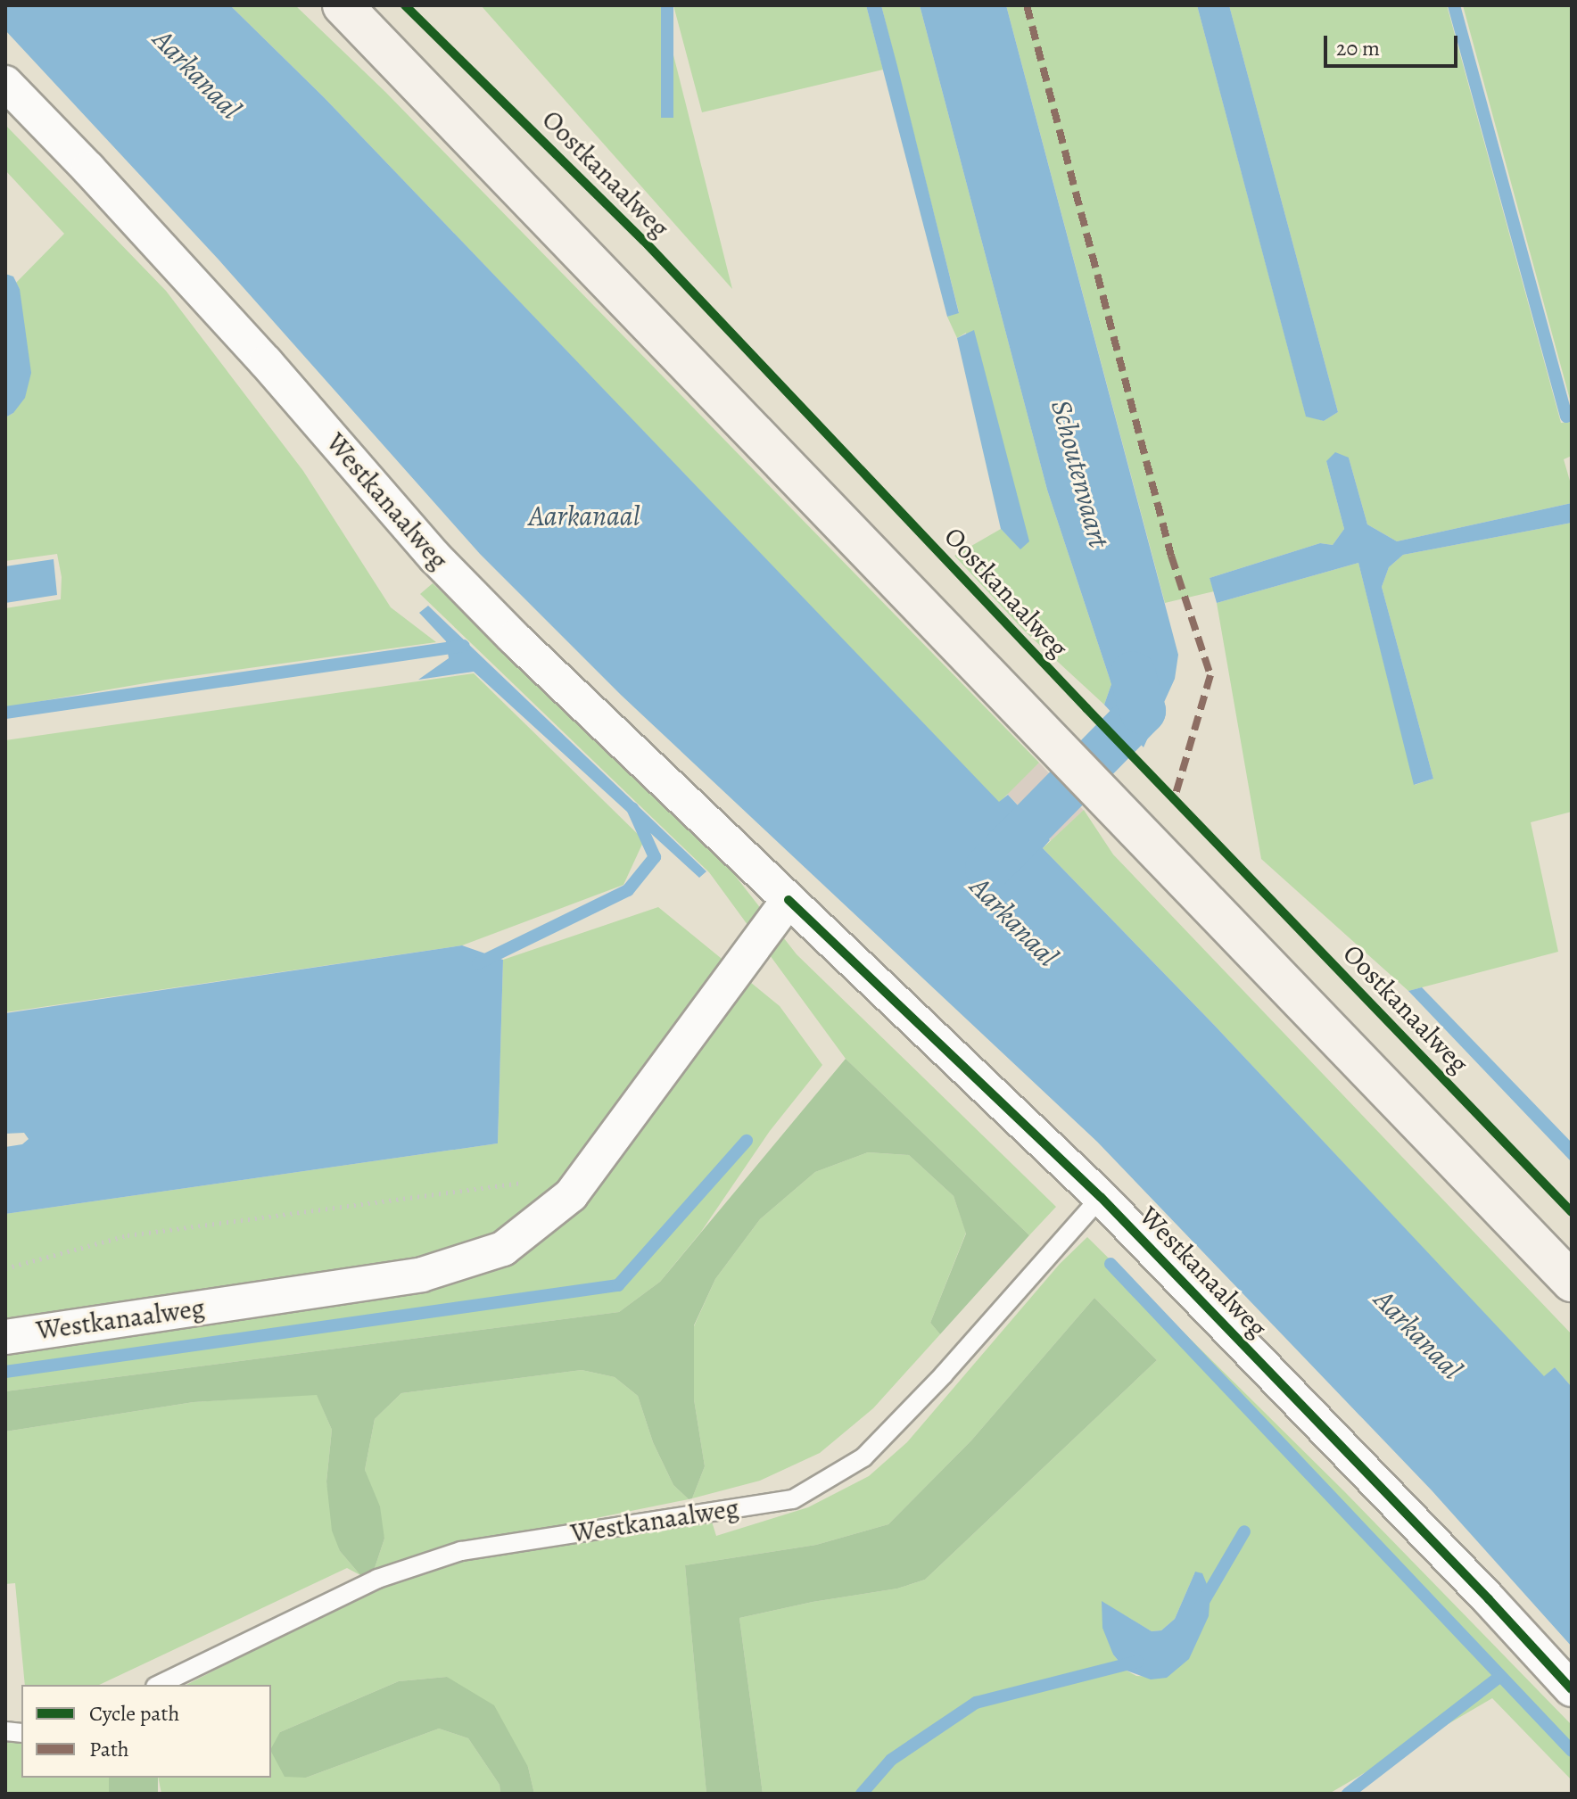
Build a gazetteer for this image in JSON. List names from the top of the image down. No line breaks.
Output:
{"streets":{"street":["Westkanaalweg"],"cycle path":["Oostkanaalweg"]},"water":["Aarkanaal","Schoutenvaart"],"legend":["Cycle path","Path"],"scale_bar":"20 m"}
